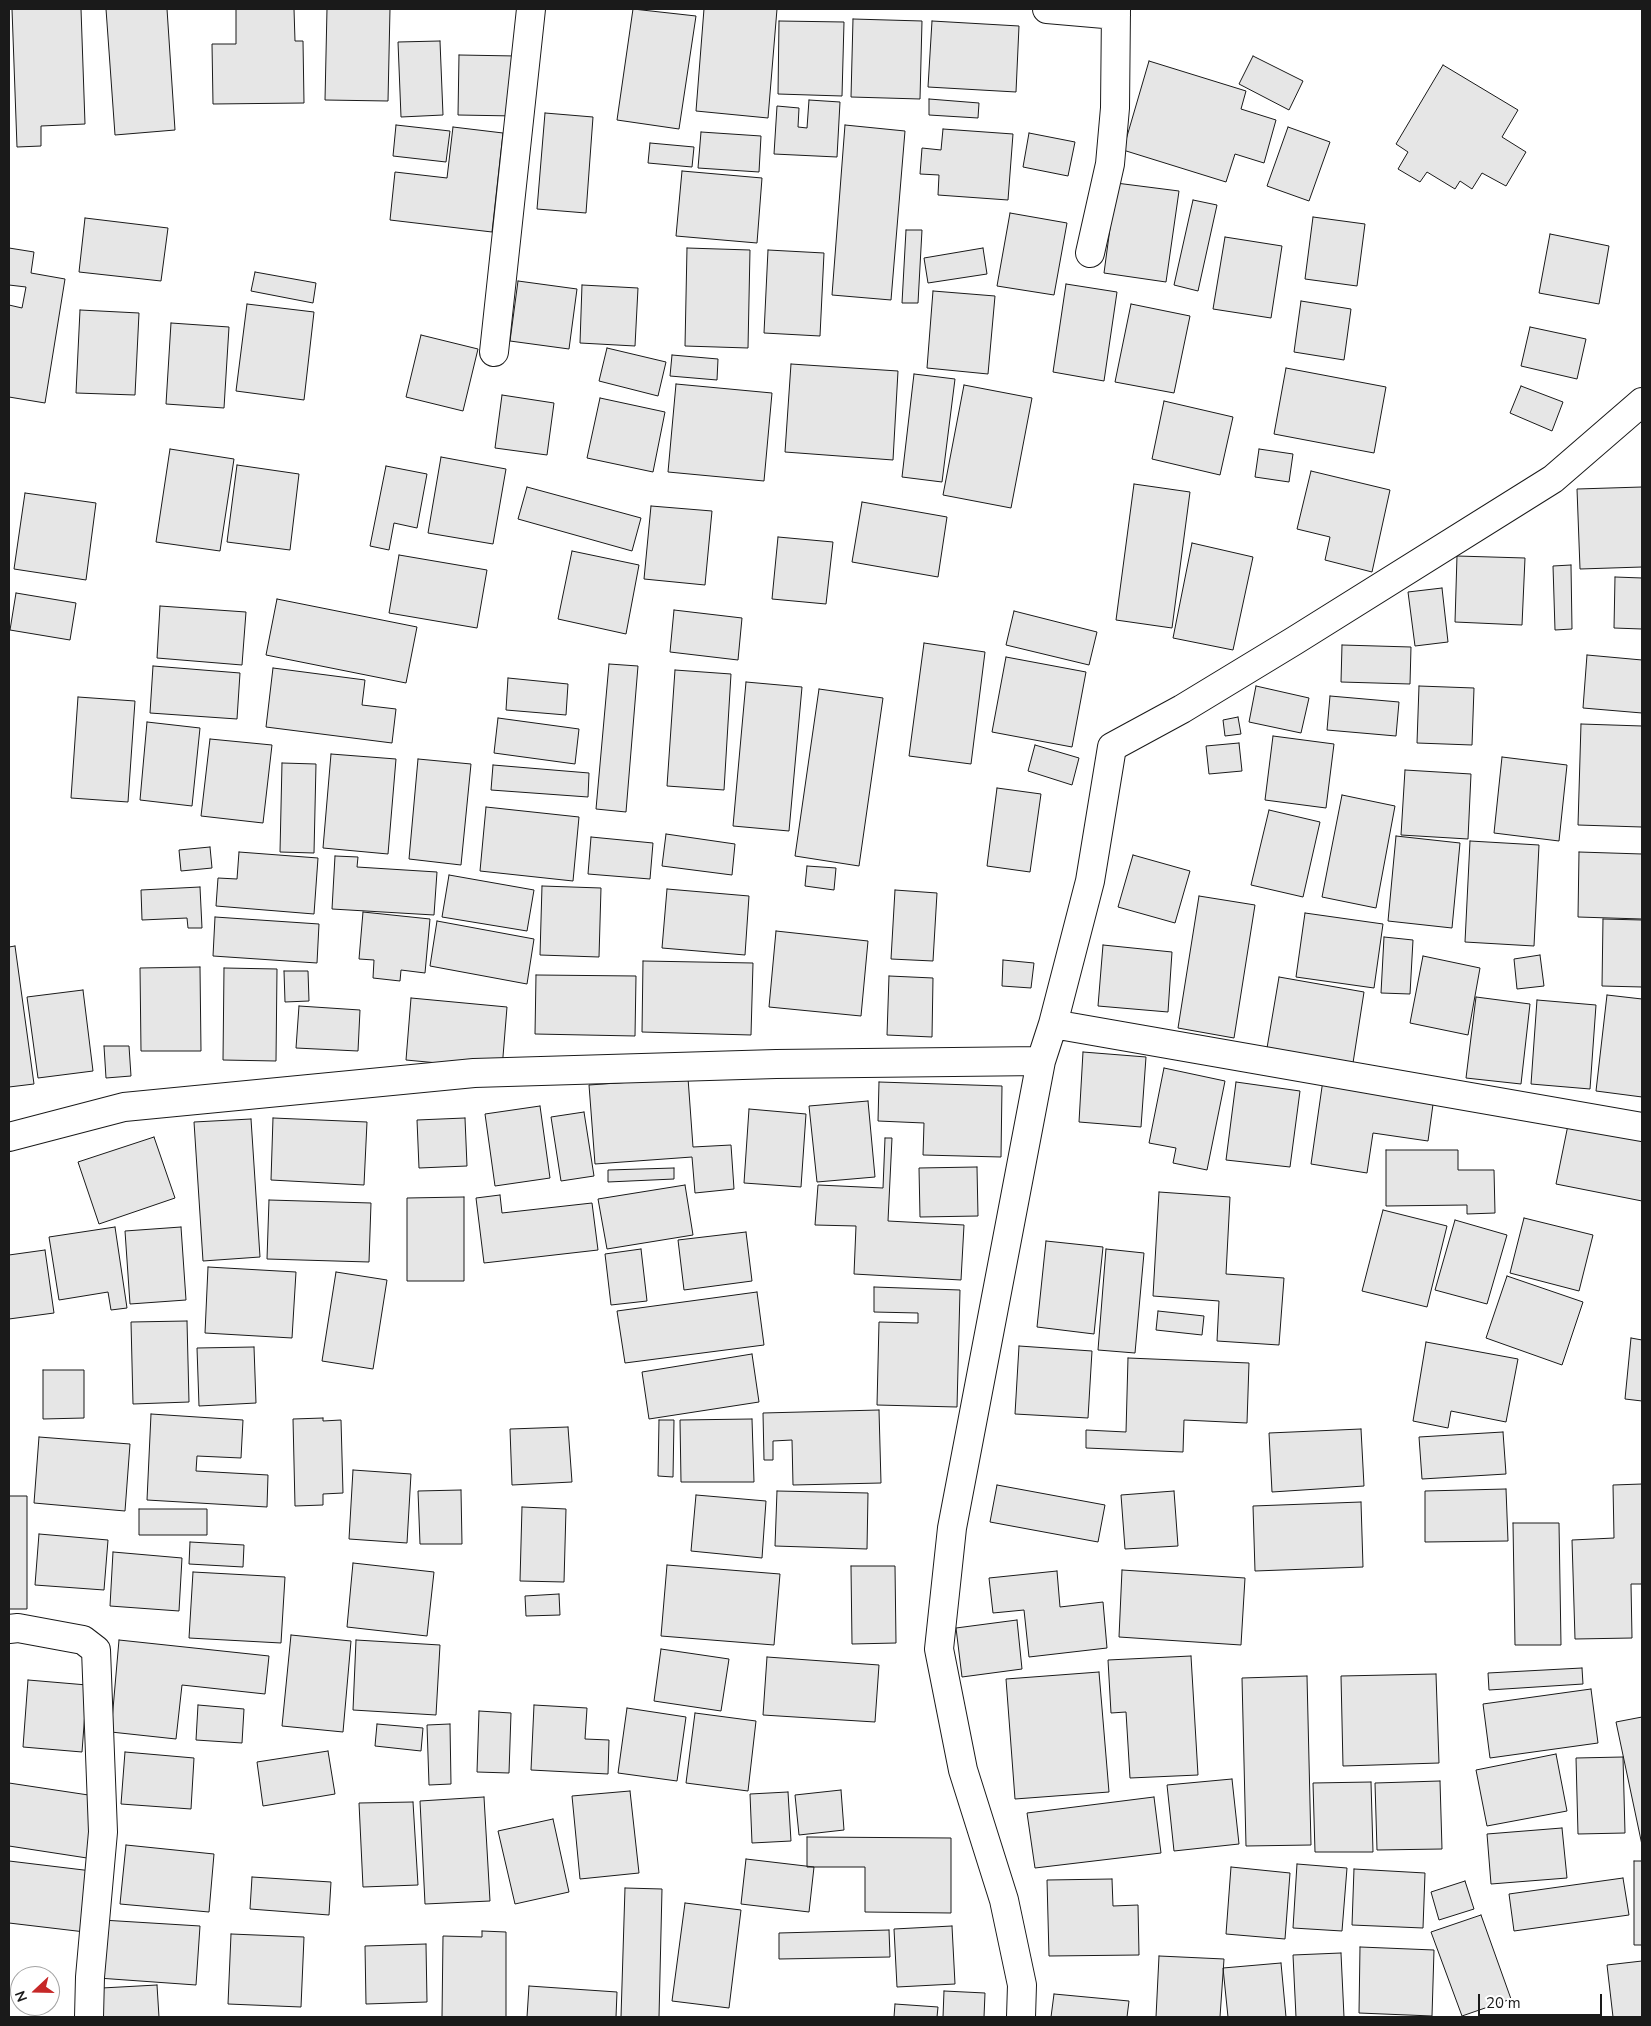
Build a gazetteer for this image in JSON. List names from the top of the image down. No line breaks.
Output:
{"scale_bar":"20 m","north":"left"}
